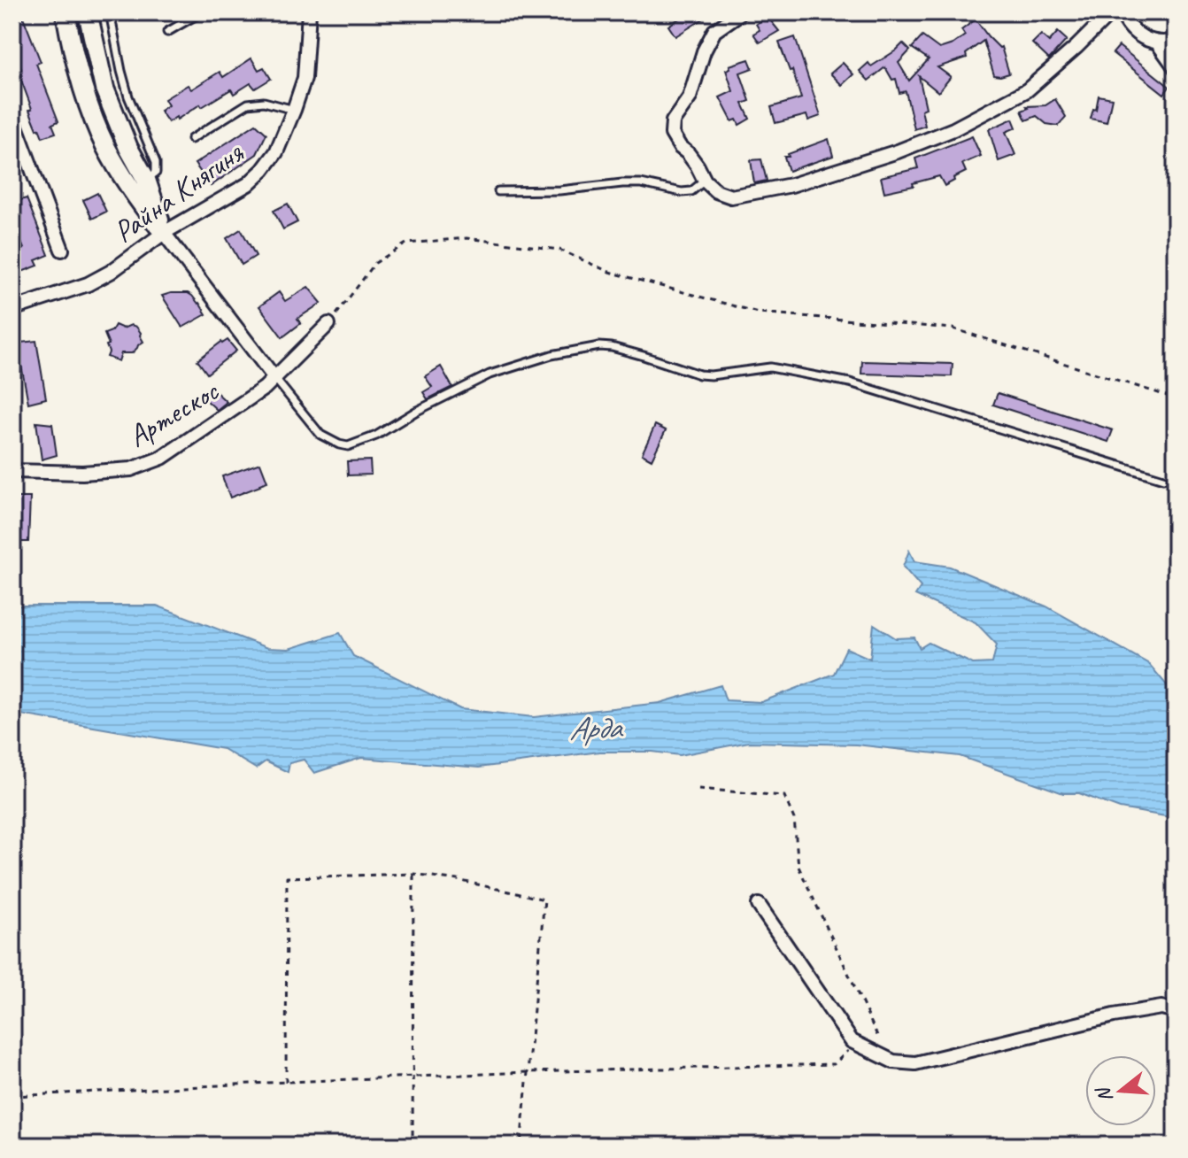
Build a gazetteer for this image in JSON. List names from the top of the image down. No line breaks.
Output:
{"streets":{"street":["Райна Княгиня","Артескос"]},"water":["Арда"],"north":"left"}
